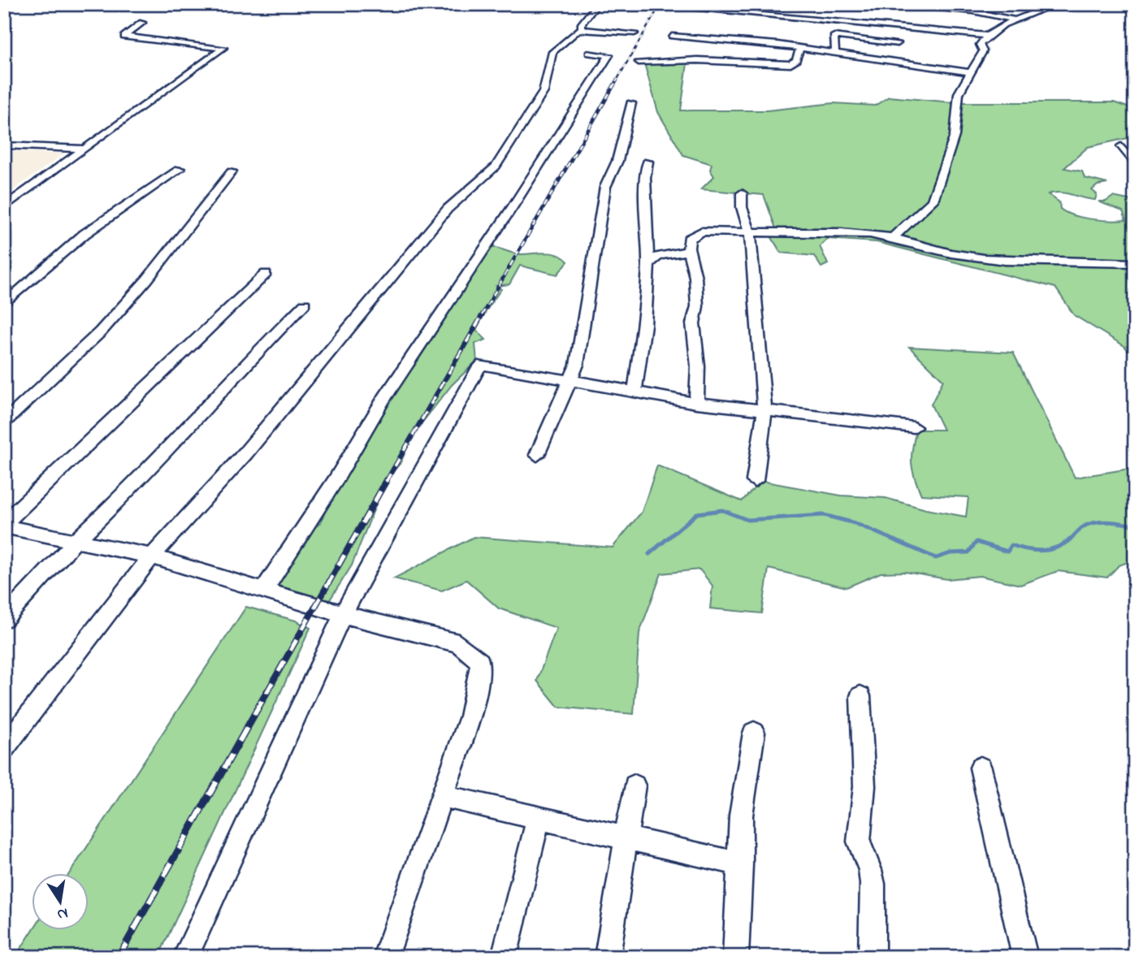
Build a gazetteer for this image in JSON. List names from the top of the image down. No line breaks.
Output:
{"north":"bottom"}
